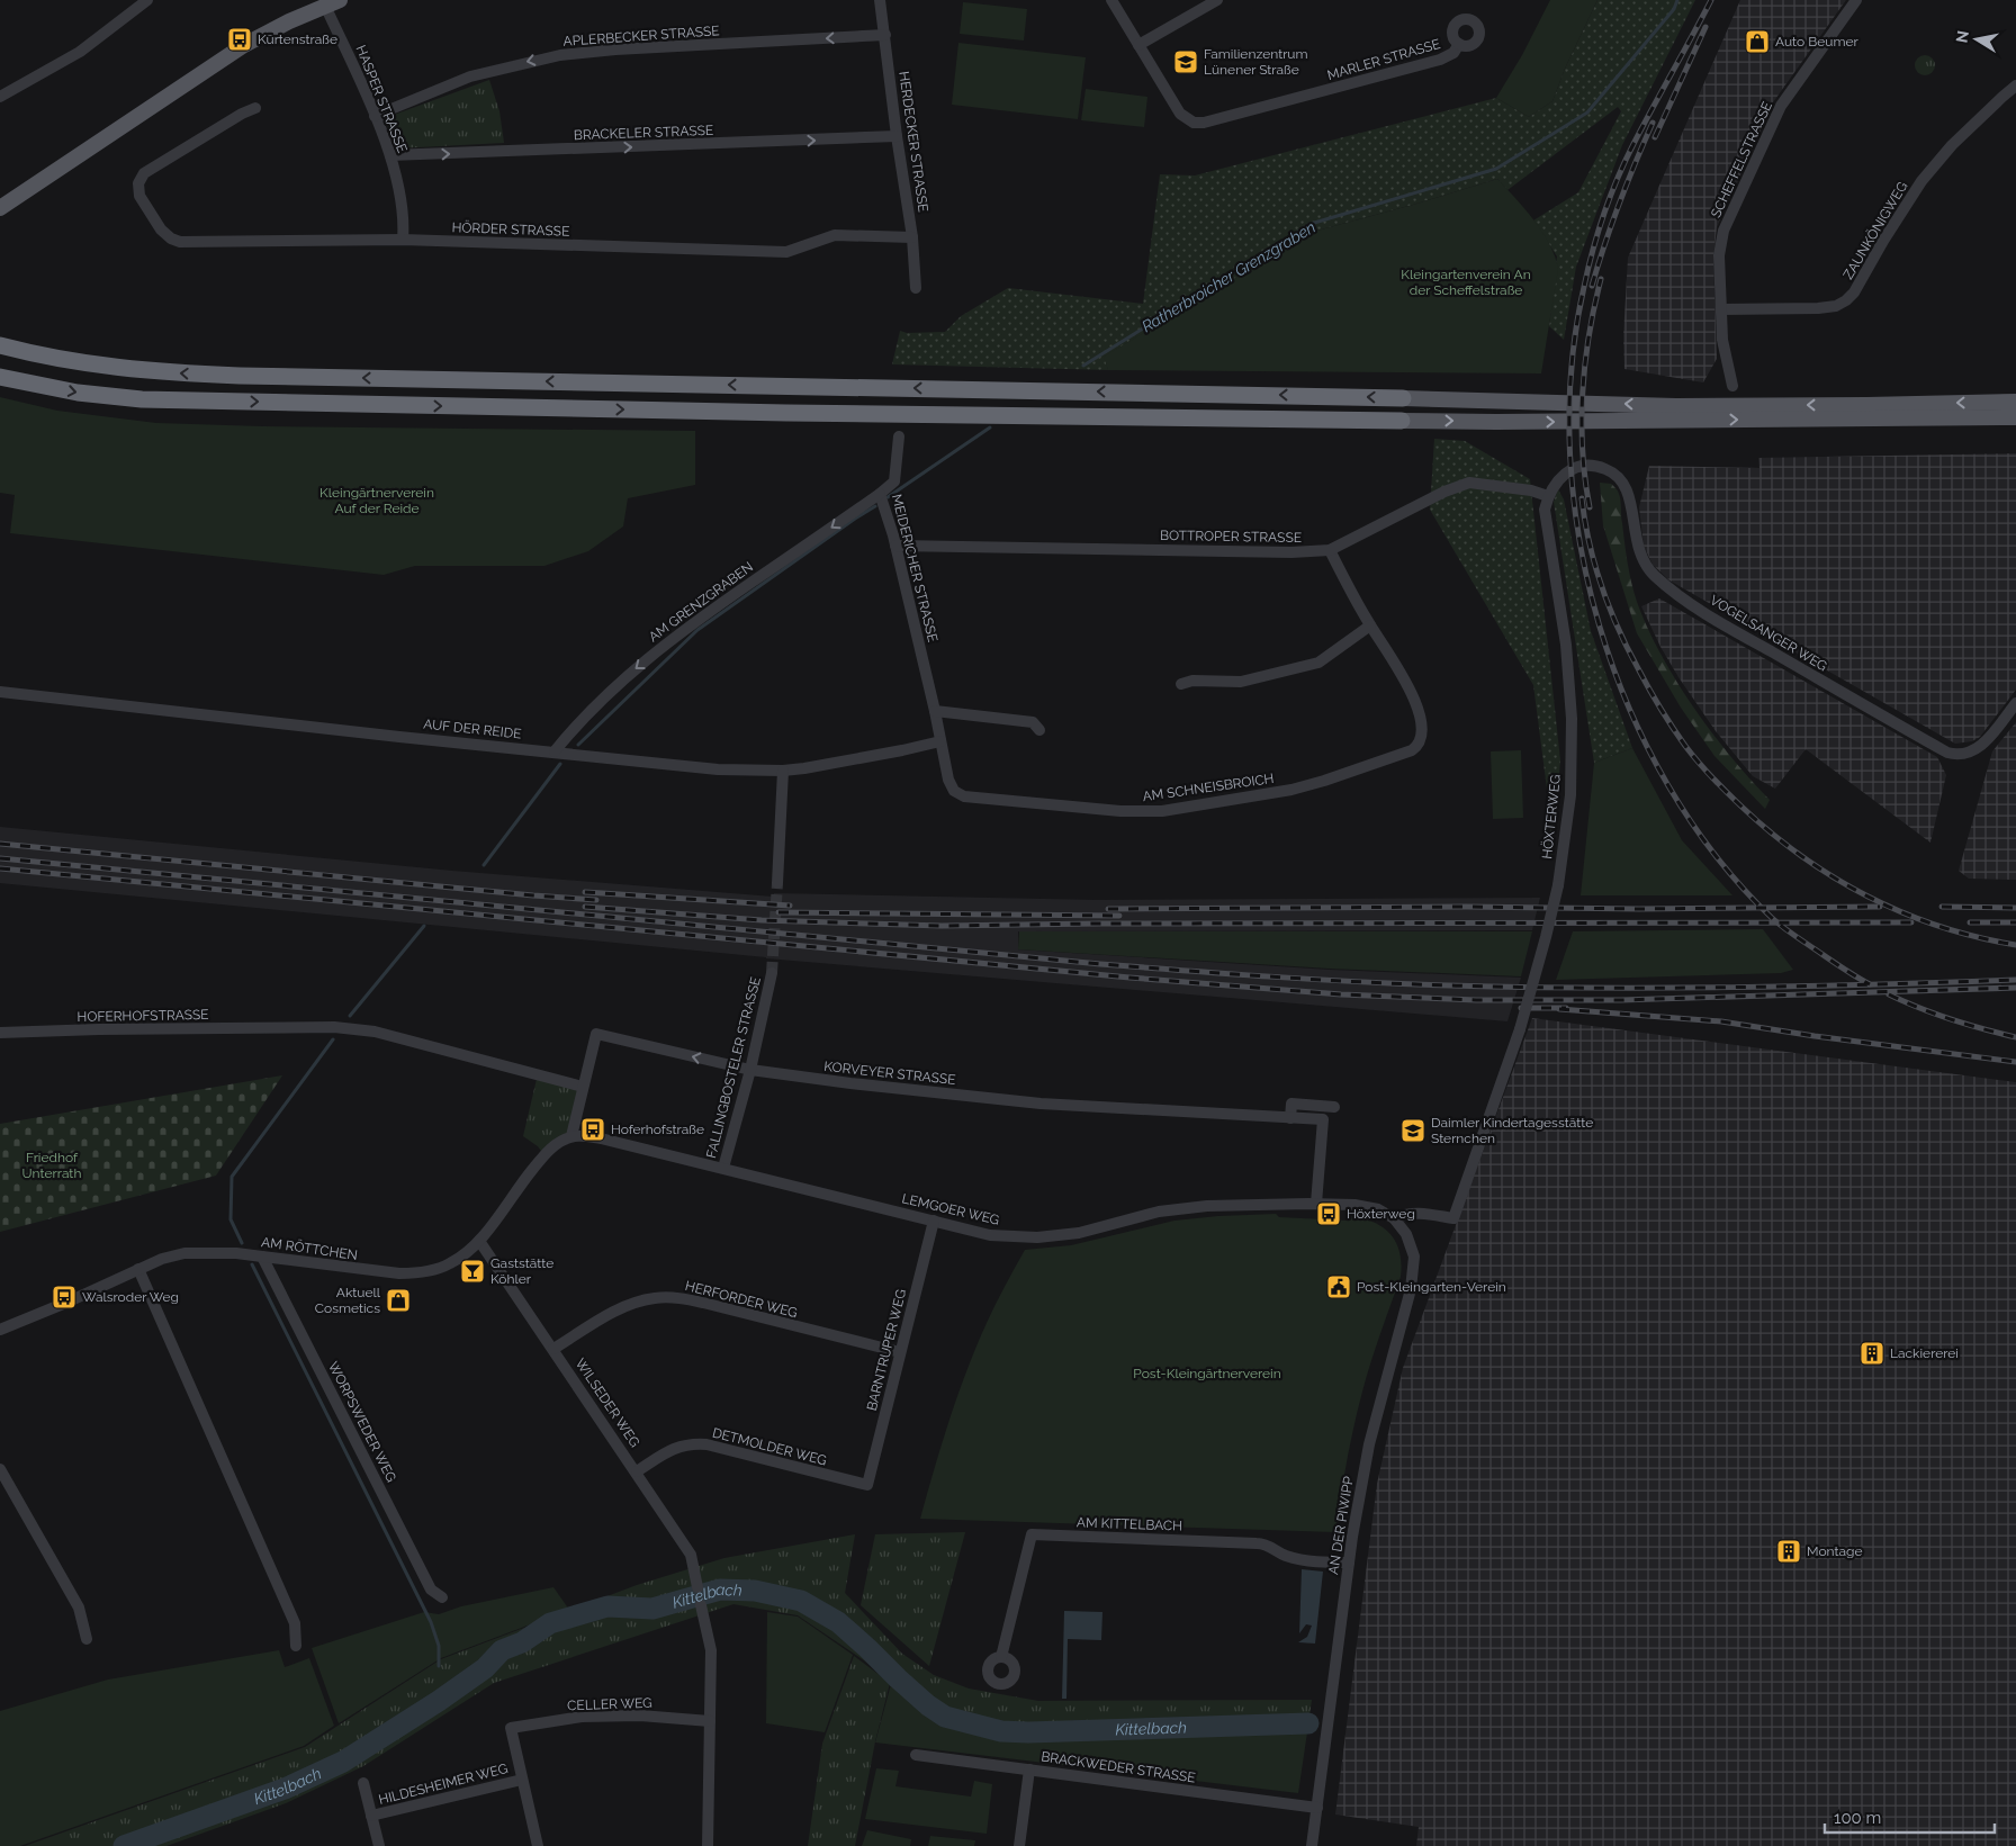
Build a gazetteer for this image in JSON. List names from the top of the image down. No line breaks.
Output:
{"streets":{"street":["APLERBECKER STRASSE","MARLER STRASSE","HASPER STRASSE","BRACKELER STRASSE","HERDECKER STRASSE","SCHEFFELSTRASSE","HÖRDER STRASSE","ZAUNKÖNIGWEG","BOTTROPER STRASSE","MEIDERICHER STRASSE","AM GRENZGRABEN","VOGELSANGER WEG","AUF DER REIDE","AM SCHNEISBROICH","HÖXTERWEG","HOFERHOFSTRASSE","FALLINGBOSTELER STRASSE","KORVEYER STRASSE","LEMGOER WEG","AM RÖTTCHEN","HERFORDER WEG","BARNTRUPER WEG","WILSEDER WEG","WORPSWEDER WEG","DETMOLDER WEG","AM KITTELBACH","AN DER PIWIPP","CELLER WEG","BRACKWEDER STRASSE","HILDESHEIMER WEG"]},"crossings":[["APLERBECKER STRASSE","HASPER STRASSE"],["APLERBECKER STRASSE","HERDECKER STRASSE"],["HASPER STRASSE","BRACKELER STRASSE"],["HASPER STRASSE","HÖRDER STRASSE"],["BRACKELER STRASSE","HERDECKER STRASSE"],["HERDECKER STRASSE","HÖRDER STRASSE"],["SCHEFFELSTRASSE","ZAUNKÖNIGWEG"],["BOTTROPER STRASSE","MEIDERICHER STRASSE"],["BOTTROPER STRASSE","VOGELSANGER WEG"],["BOTTROPER STRASSE","HÖXTERWEG"],["MEIDERICHER STRASSE","AM GRENZGRABEN"],["MEIDERICHER STRASSE","AUF DER REIDE"],["MEIDERICHER STRASSE","AM SCHNEISBROICH"],["AM GRENZGRABEN","AUF DER REIDE"],["VOGELSANGER WEG","HÖXTERWEG"],["AUF DER REIDE","AM SCHNEISBROICH"],["HÖXTERWEG","LEMGOER WEG"],["HÖXTERWEG","AN DER PIWIPP"],["HOFERHOFSTRASSE","KORVEYER STRASSE"],["FALLINGBOSTELER STRASSE","KORVEYER STRASSE"],["FALLINGBOSTELER STRASSE","LEMGOER WEG"],["KORVEYER STRASSE","LEMGOER WEG"],["KORVEYER STRASSE","AM RÖTTCHEN"],["LEMGOER WEG","AM RÖTTCHEN"],["LEMGOER WEG","BARNTRUPER WEG"],["LEMGOER WEG","AN DER PIWIPP"],["AM RÖTTCHEN","WILSEDER WEG"],["AM RÖTTCHEN","WORPSWEDER WEG"],["HERFORDER WEG","BARNTRUPER WEG"],["HERFORDER WEG","WILSEDER WEG"],["BARNTRUPER WEG","DETMOLDER WEG"],["WILSEDER WEG","DETMOLDER WEG"],["AM KITTELBACH","AN DER PIWIPP"],["AN DER PIWIPP","BRACKWEDER STRASSE"],["CELLER WEG","HILDESHEIMER WEG"]],"one_way":["APLERBECKER STRASSE","BRACKELER STRASSE","AM GRENZGRABEN"],"water":["Ratherbroicher Grenzgraben","Kittelbach"],"parks":["Kleingartenverein An der Scheffelstraße","Kleingärtnerverein Auf der Reide","Friedhof Unterrath","Post-Kleingärtnerverein"],"places":{"bus stop":["Kürtenstraße","Hoferhofstraße","Höxterweg","Walsroder Weg"],"shop":["Auto Beumer","Aktuell Cosmetics"],"school or university":["Familienzentrum Lünener Straße","Daimler Kindertagesstätte Sternchen"],"bar":["Gaststätte Köhler"],"public building":["Post-Kleingarten-Verein"],"building":["Lackiererei","Montage"]},"scale_bar":"100 m","north":"left"}
